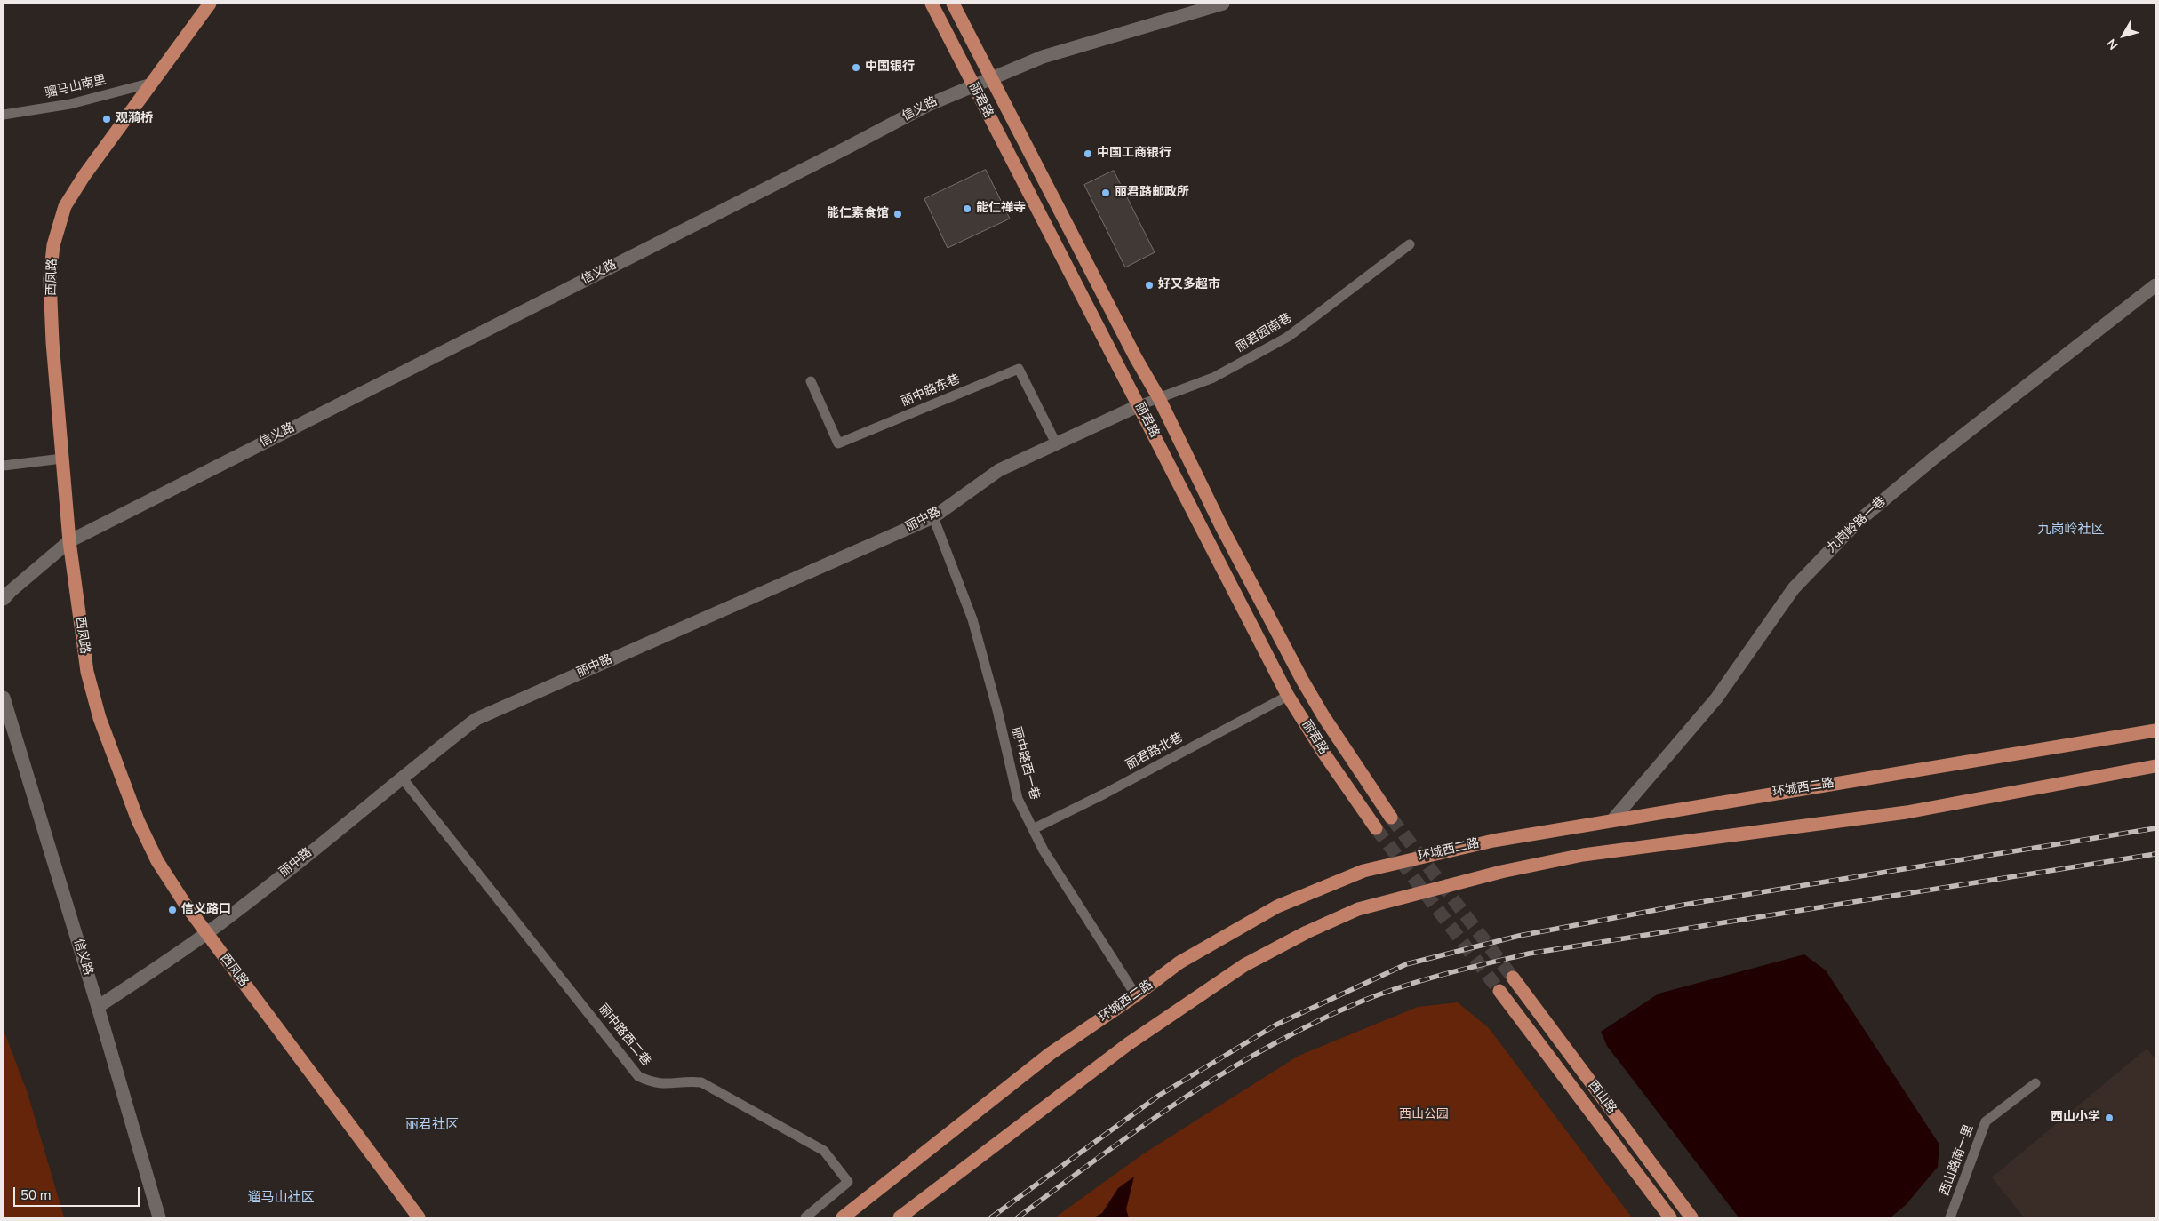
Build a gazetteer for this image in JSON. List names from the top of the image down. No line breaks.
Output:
{"streets":{"main road":["丽君路","西凤路","环城西二路","西山路"],"street":["信义路","丽中路","九岗岭路一巷"],"lane":["骝马山南里","丽君园南巷","丽中路东巷","丽君路北巷","丽中路西一巷","丽中路西二巷","西山路南一里"]},"crossings":[["骝马山南里","西凤路"],["丽君路","信义路"],["丽君路","丽君园南巷"],["丽君路","丽中路"],["丽君路","丽君路北巷"],["信义路","西凤路"],["信义路","丽中路"],["西凤路","丽中路"],["丽君园南巷","丽中路"],["丽中路东巷","丽中路"],["丽中路","丽中路西一巷"],["丽中路","丽中路西二巷"],["九岗岭路一巷","环城西二路"],["丽君路北巷","丽中路西一巷"],["丽中路西一巷","环城西二路"]],"districts":["九岗岭社区","丽君社区","遛马山社区"],"parks":["西山公园"],"places":["中国银行","观漪桥","中国工商银行","丽君路邮政所","能仁禅寺","能仁素食馆","好又多超市","信义路口","西山小学"],"scale_bar":"50 m","north":"bottom left"}
